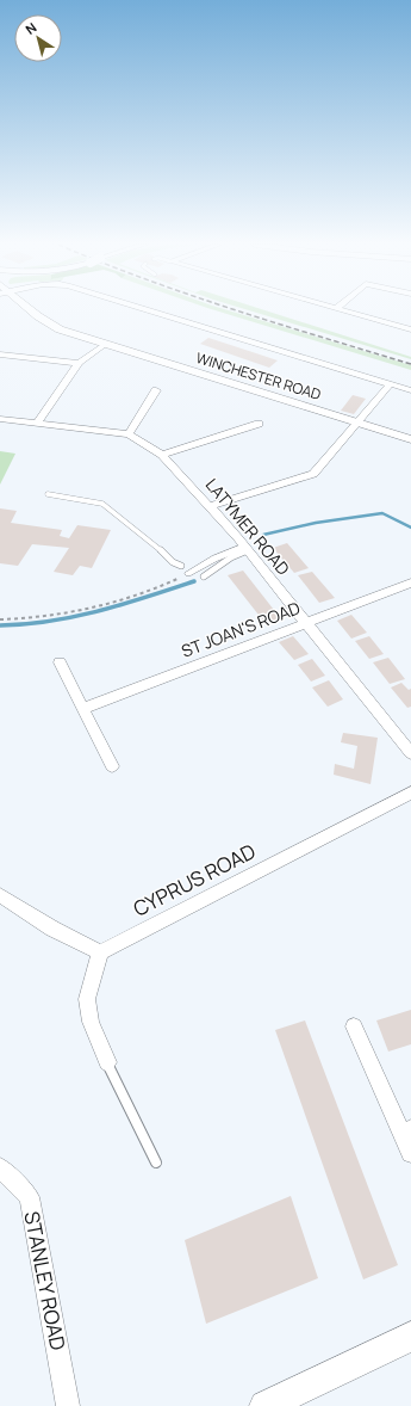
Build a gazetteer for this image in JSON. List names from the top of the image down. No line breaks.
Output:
{"streets":{"street":["WINCHESTER ROAD","LATYMER ROAD","ST JOAN'S ROAD","CYPRUS ROAD","STANLEY ROAD"]},"crossings":[["LATYMER ROAD","ST JOAN'S ROAD"]],"north":"top left"}
